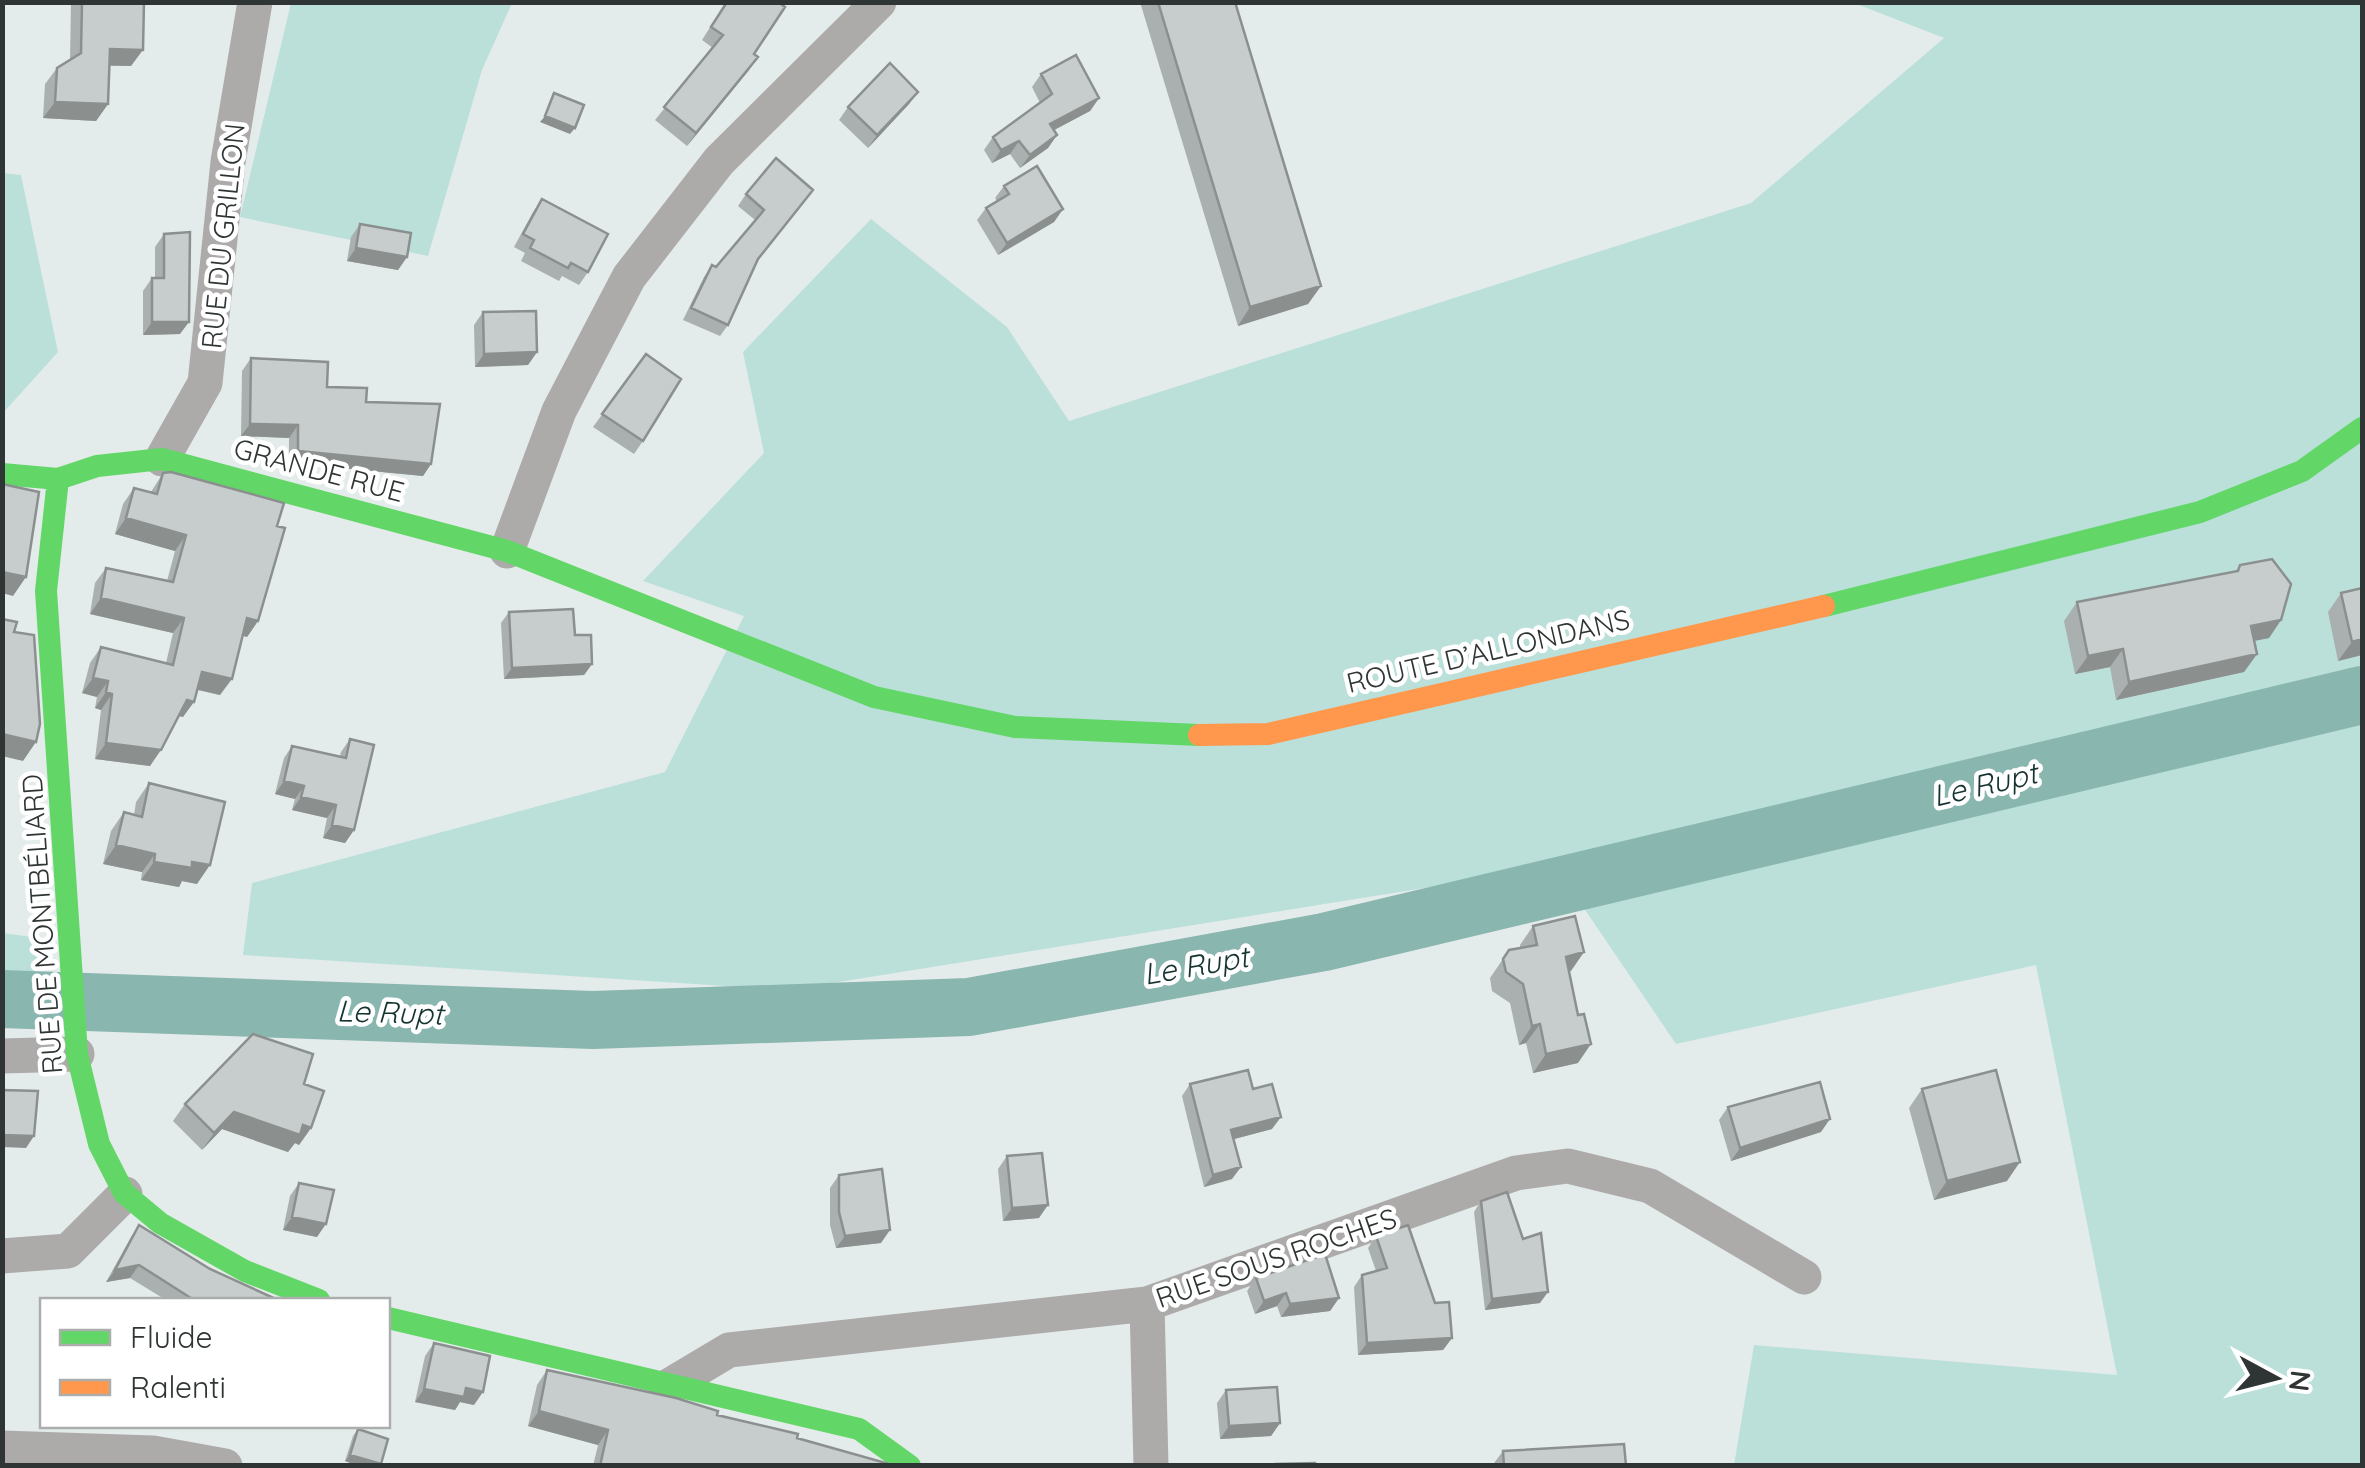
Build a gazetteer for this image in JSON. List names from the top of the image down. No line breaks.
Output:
{"streets":{"main road":["GRANDE RUE","ROUTE D’ALLONDANS","RUE DE MONTBÉLIARD"],"street":["RUE DU GRILLON","RUE SOUS ROCHES"]},"crossings":[["RUE DU GRILLON","GRANDE RUE"],["GRANDE RUE","ROUTE D’ALLONDANS"],["GRANDE RUE","RUE DE MONTBÉLIARD"]],"water":["Le Rupt"],"legend":["Fluide","Ralenti"],"north":"right"}
